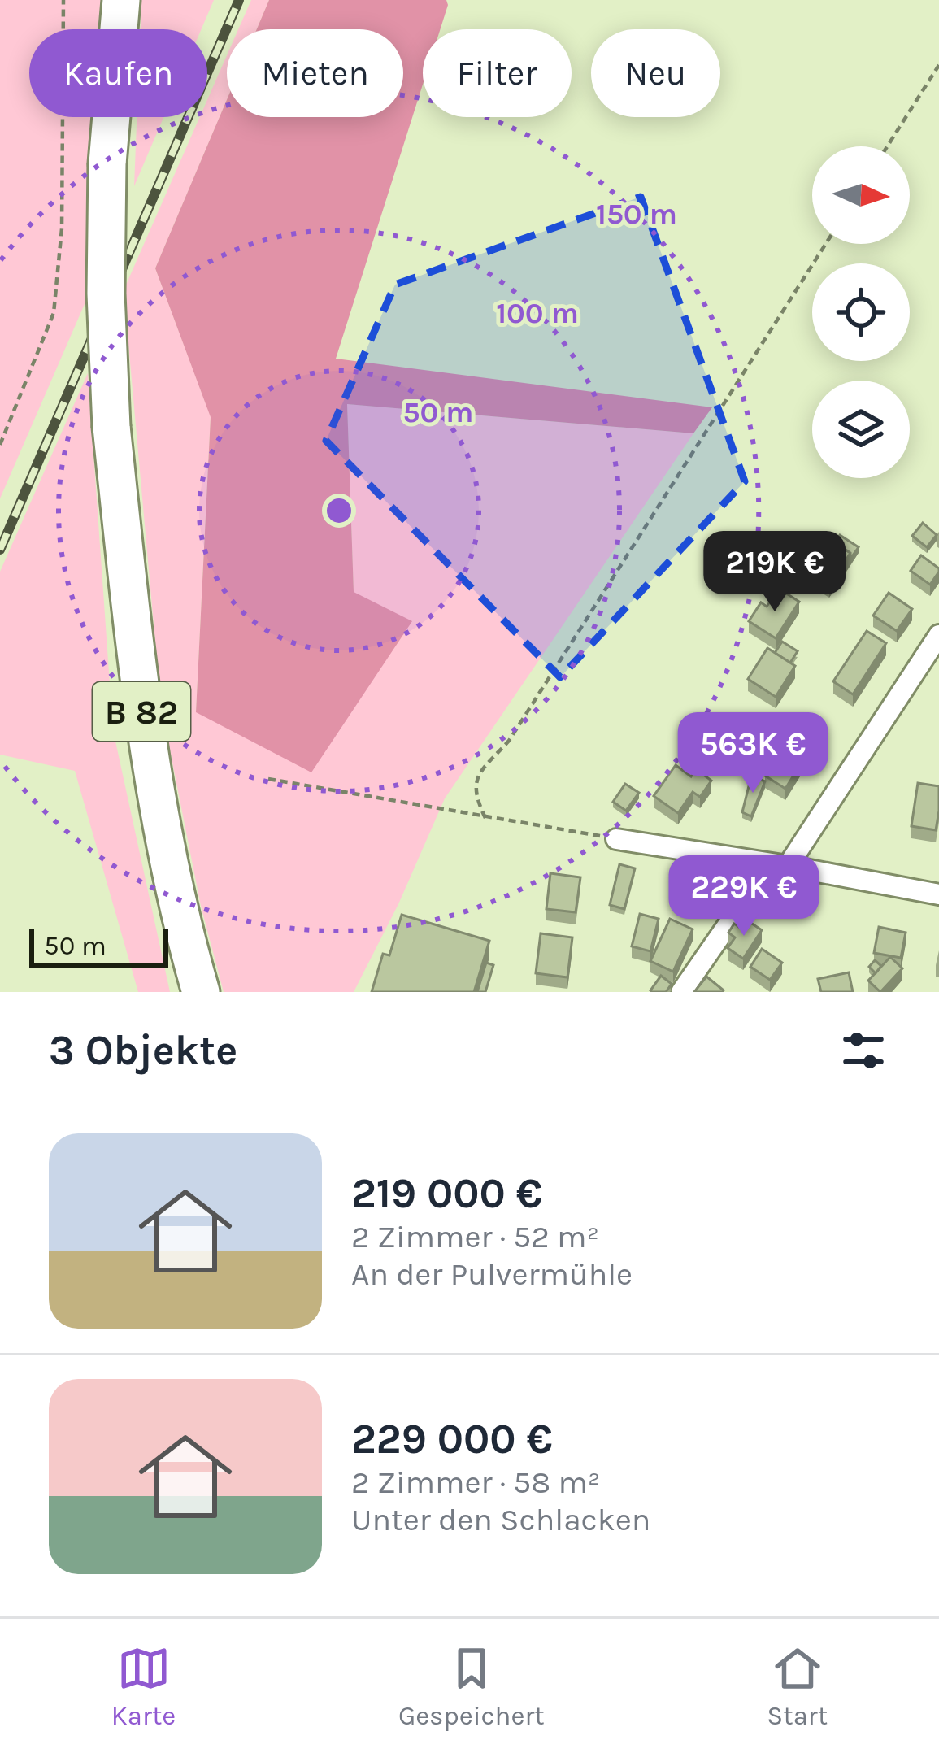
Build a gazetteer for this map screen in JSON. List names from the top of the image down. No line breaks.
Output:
{"streets":{"highway":["B 82"]},"scale_bar":"50 m","north":"right","page":{"chip":["Kaufen","Mieten","Filter","Neu"],"price":["219K €","563K €","229K €"],"scale":"50 m","heading":"3 Objekte","list":[{"name":"219 000 €","note":"2 Zimmer · 52 m² · An der Pulvermühle"},{"name":"229 000 €","note":"2 Zimmer · 58 m² · Unter den Schlacken"}],"tabs":["Karte","Gespeichert","Start"]},"rings":["150 m","100 m","50 m"]}
